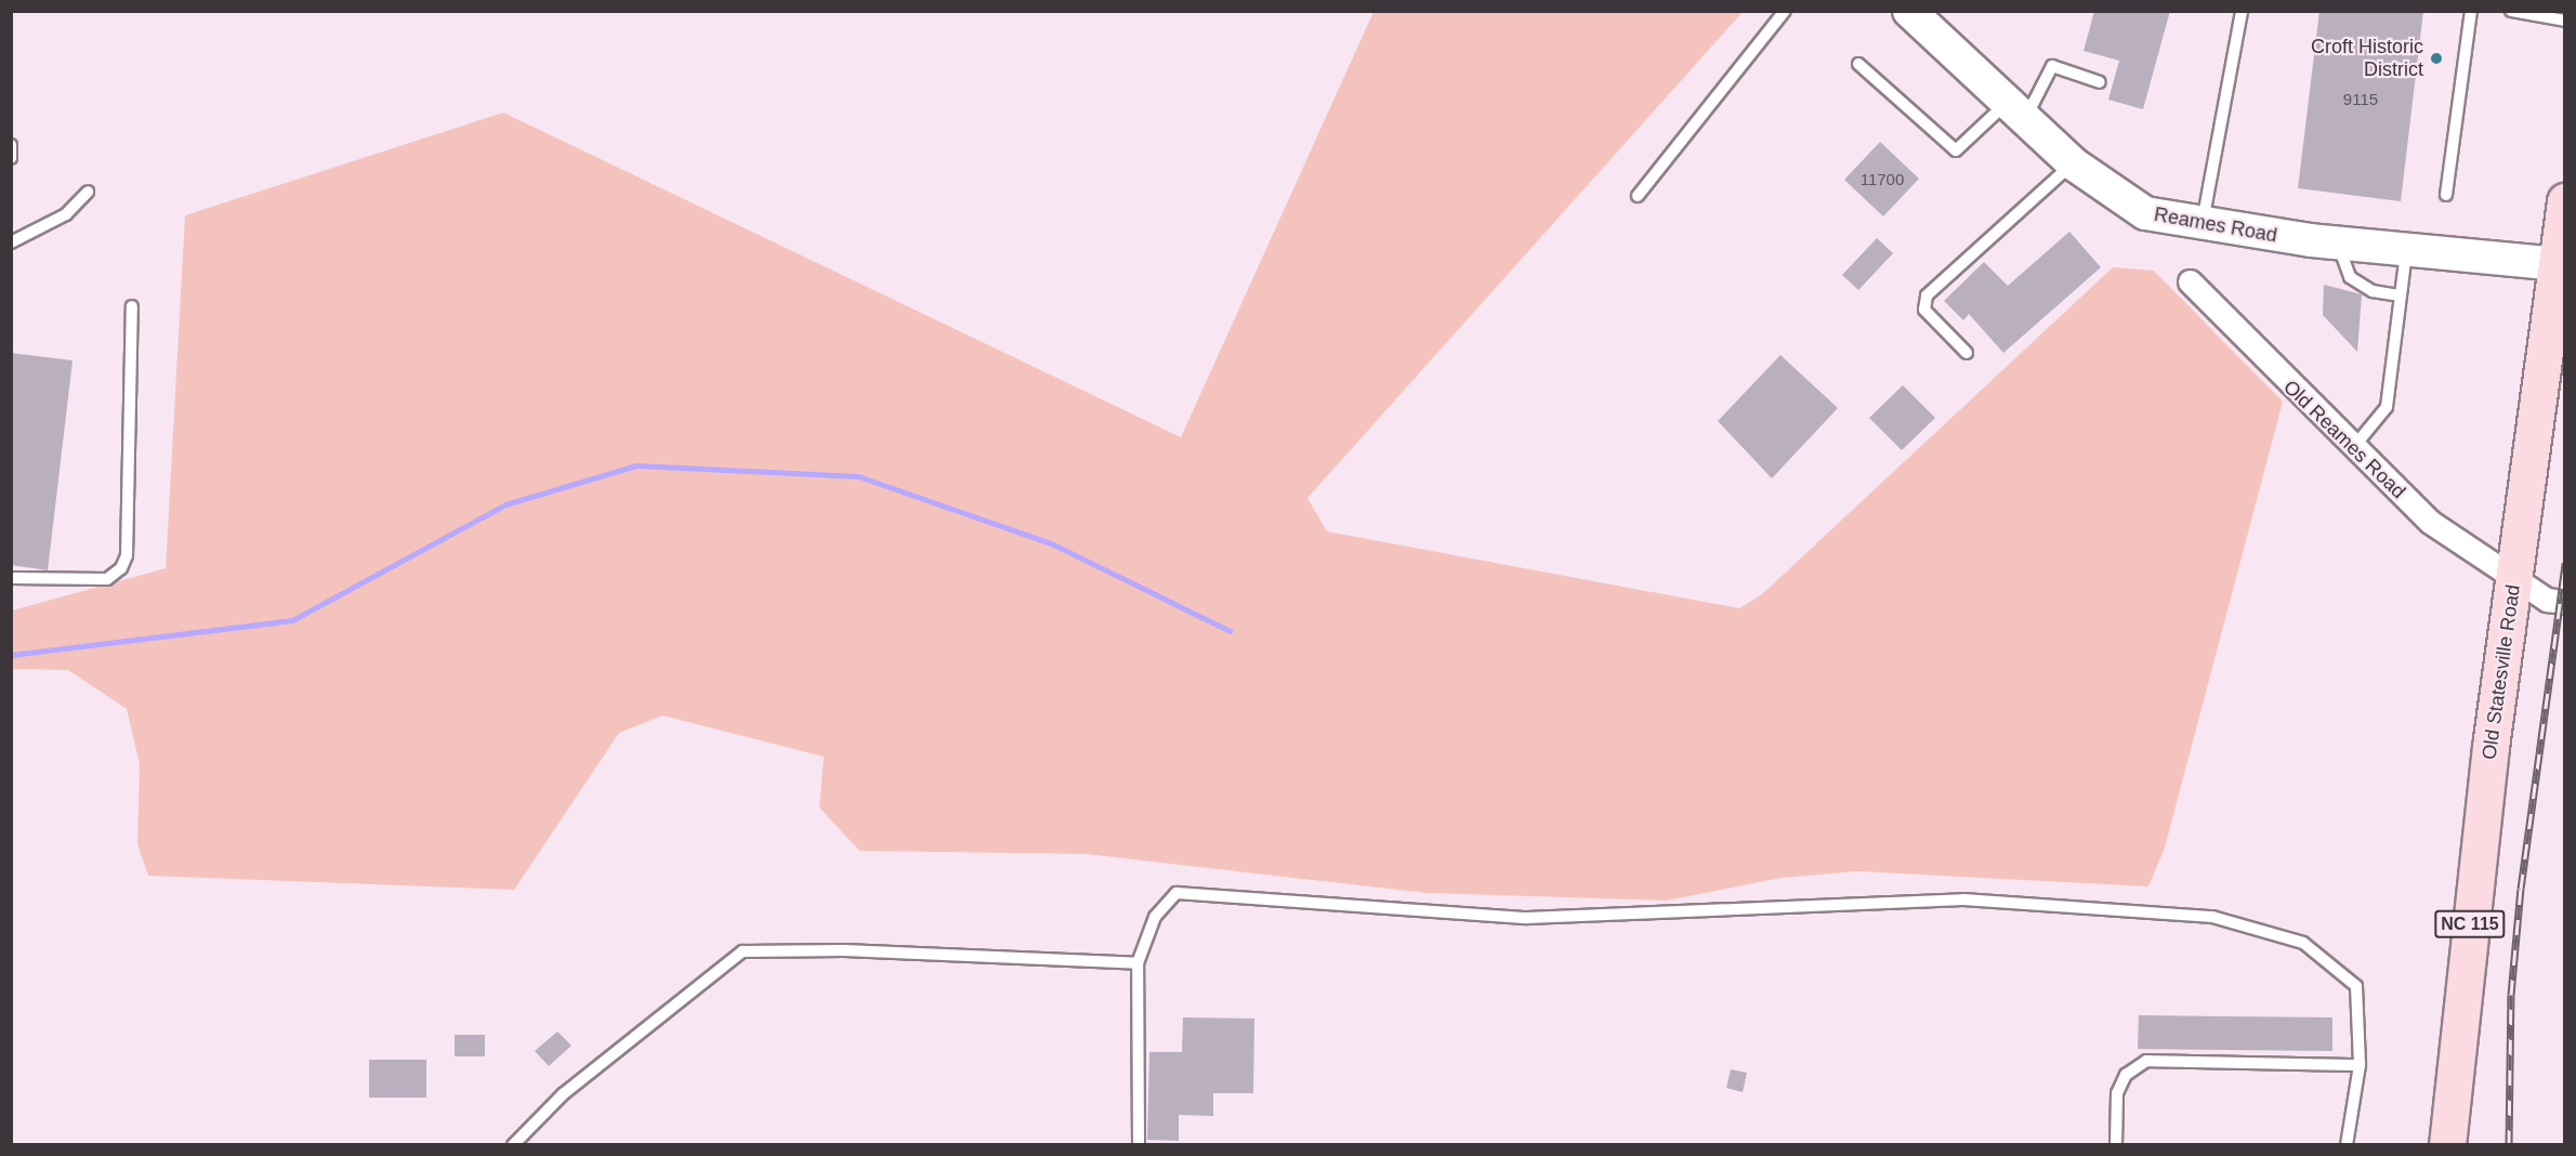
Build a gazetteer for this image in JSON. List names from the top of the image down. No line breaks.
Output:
{"streets":{"main road":["Reames Road","Old Statesville Road","NC 115"],"street":["Old Reames Road"]},"crossings":[["Reames Road","Old Statesville Road"],["Old Reames Road","Old Statesville Road"]],"places":["Croft Historic District"],"house_numbers":["9115","11700"]}
